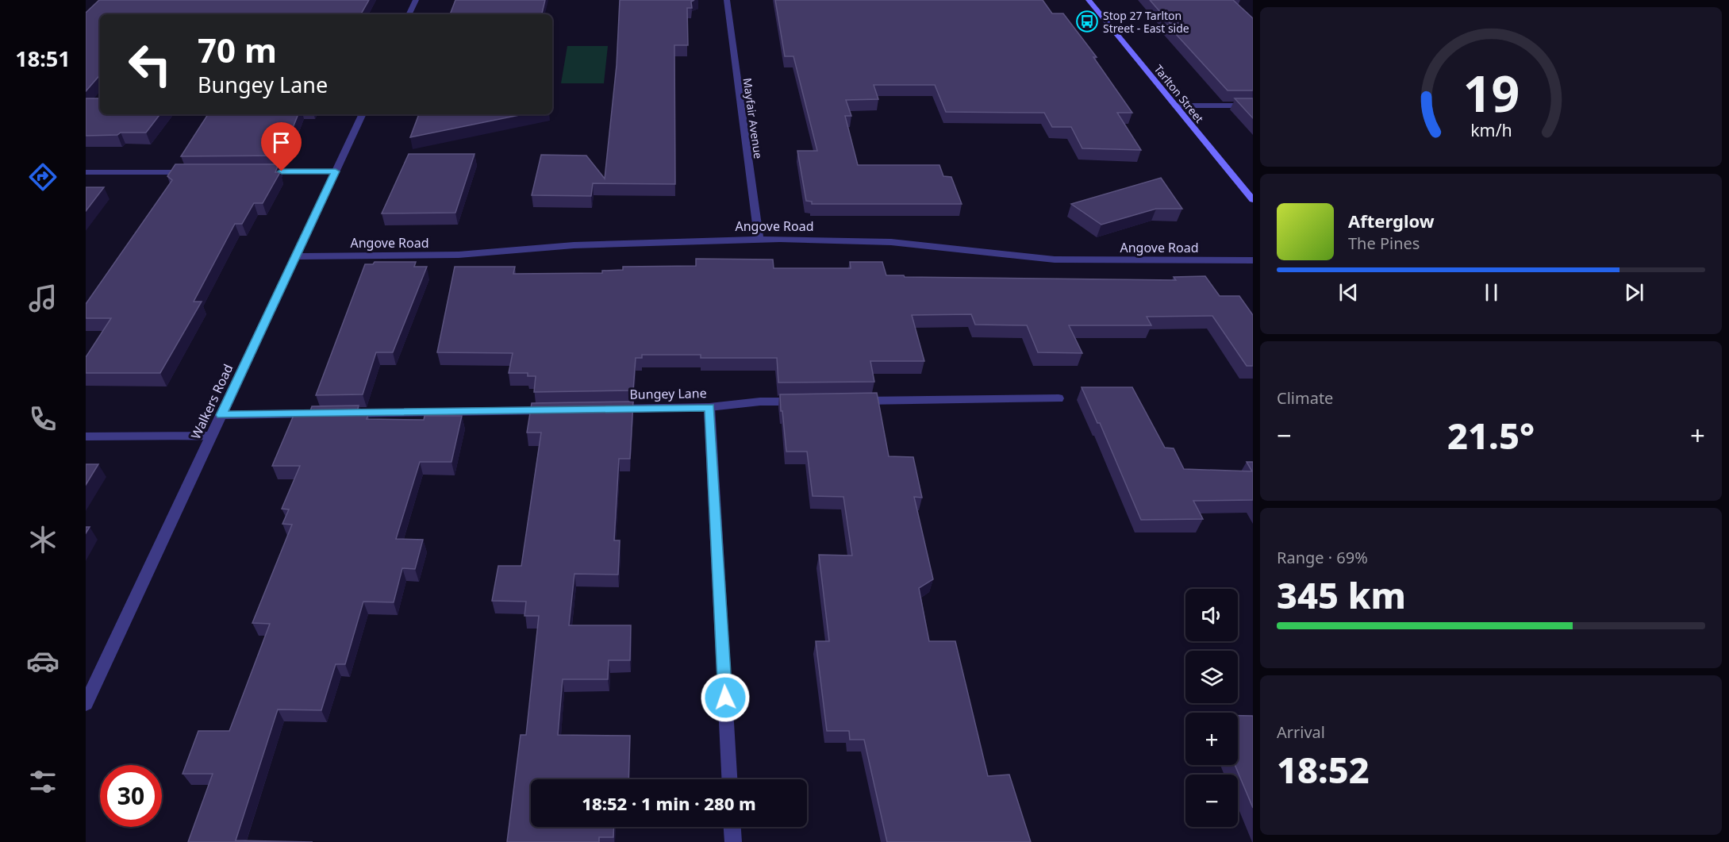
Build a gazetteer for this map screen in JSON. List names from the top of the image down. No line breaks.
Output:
{"streets":{"street":["Tarlton Street","Mayfair Avenue","Angove Road","Bungey Lane","Walkers Road"]},"crossings":[["Mayfair Avenue","Angove Road"],["Angove Road","Walkers Road"]],"places":{"bus stop":["Stop 27 Tarlton Street - East side"]},"page":{"tabs":"18:51","turn":["70 m","Bungey Lane"],"song":["Afterglow","The Pines"],"tile":["Climate",["Range · 69%","345 km"],["Arrival","18:52"]],"heat":["−","21.5°","+"],"map_buttons":["+","−"],"limit":"30","trip":"18:52 · 1 min · 280 m","gauge":["19","km/h"]}}
